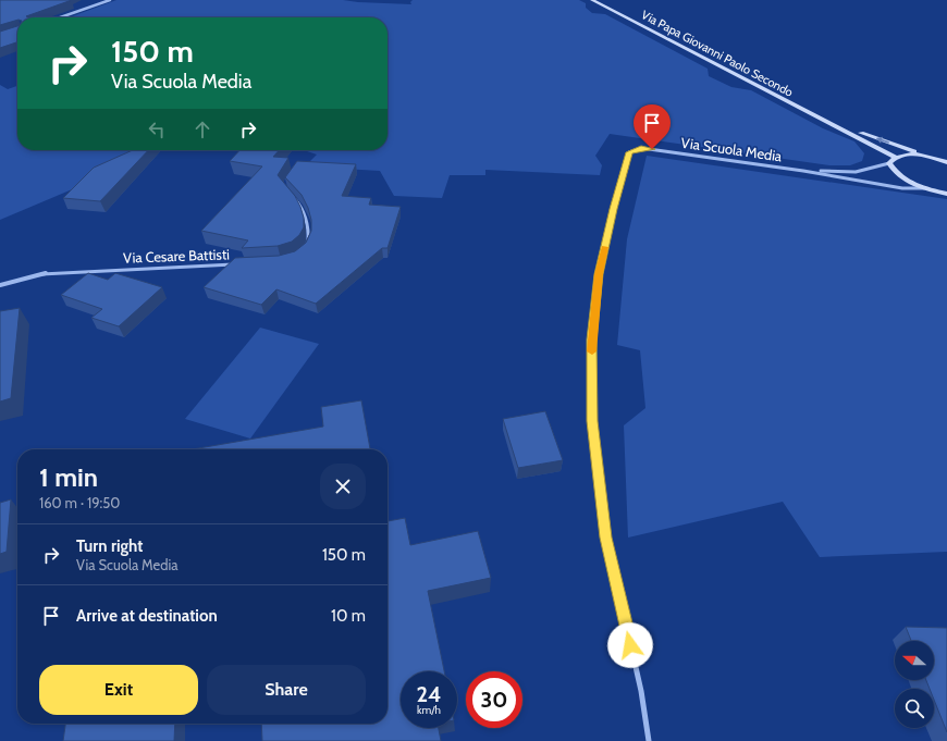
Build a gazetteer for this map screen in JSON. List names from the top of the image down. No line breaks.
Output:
{"streets":{"main road":["Via Papa Giovanni Paolo Secondo"],"street":["Via Scuola Media","Via Cesare Battisti"]},"north":"left","page":{"turn":["150 m","Via Scuola Media"],"heading":["1 min","160 m · 19:50"],"list":[{"name":"Turn right","note":"Via Scuola Media","value":"150 m"},{"name":"Arrive at destination","value":"10 m"}],"buttons":["Exit","Share"],"speed":"24 km/h","limit":"30"}}
